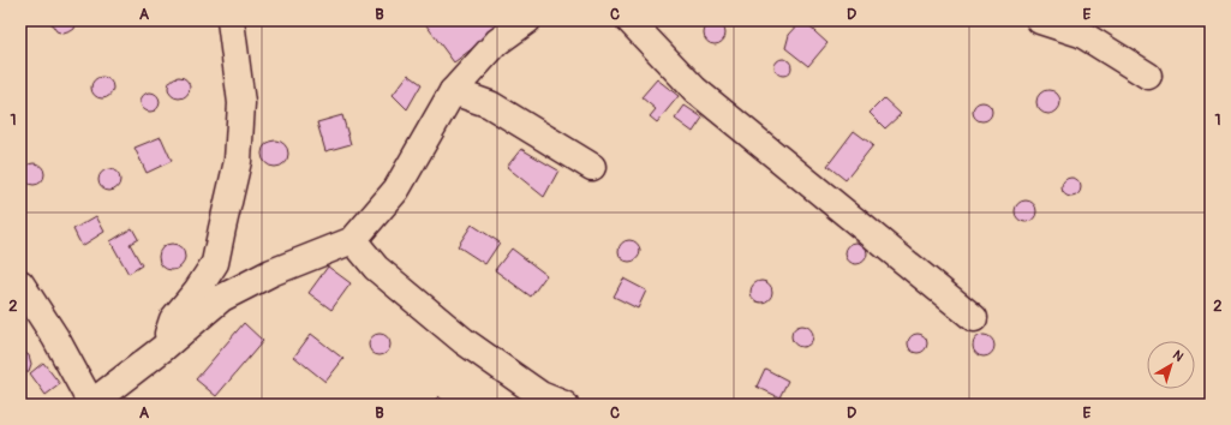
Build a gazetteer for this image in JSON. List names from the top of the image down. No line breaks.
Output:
{"north":"top right","grid":{"columns":["A","B","C","D","E"],"rows":["1","2"]}}
